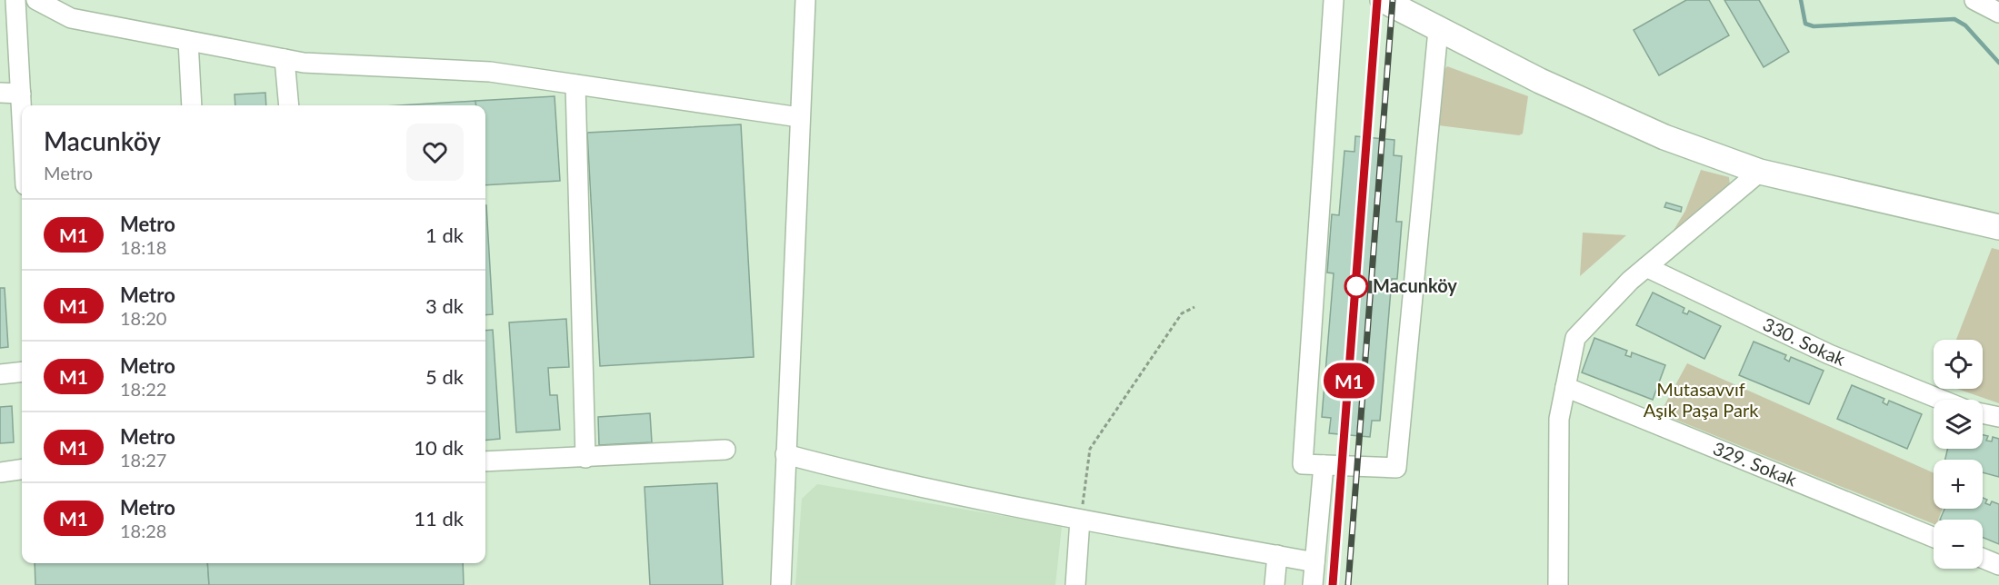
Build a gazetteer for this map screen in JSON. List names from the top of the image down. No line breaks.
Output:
{"streets":{"street":["330. Sokak","329. Sokak"]},"parks":["Mutasavvıf Aşık Paşa Park"],"places":["Macunköy"],"lines":["metro line M1"],"page":{"on_map":"M1","heading":["Macunköy","Metro"],"list":[{"mark":"M1","name":"Metro","note":"18:18","value":"1 dk"},{"mark":"M1","name":"Metro","note":"18:20","value":"3 dk"},{"mark":"M1","name":"Metro","note":"18:22","value":"5 dk"},{"mark":"M1","name":"Metro","note":"18:27","value":"10 dk"},{"mark":"M1","name":"Metro","note":"18:28","value":"11 dk"}],"map_buttons":["+","−"]}}
